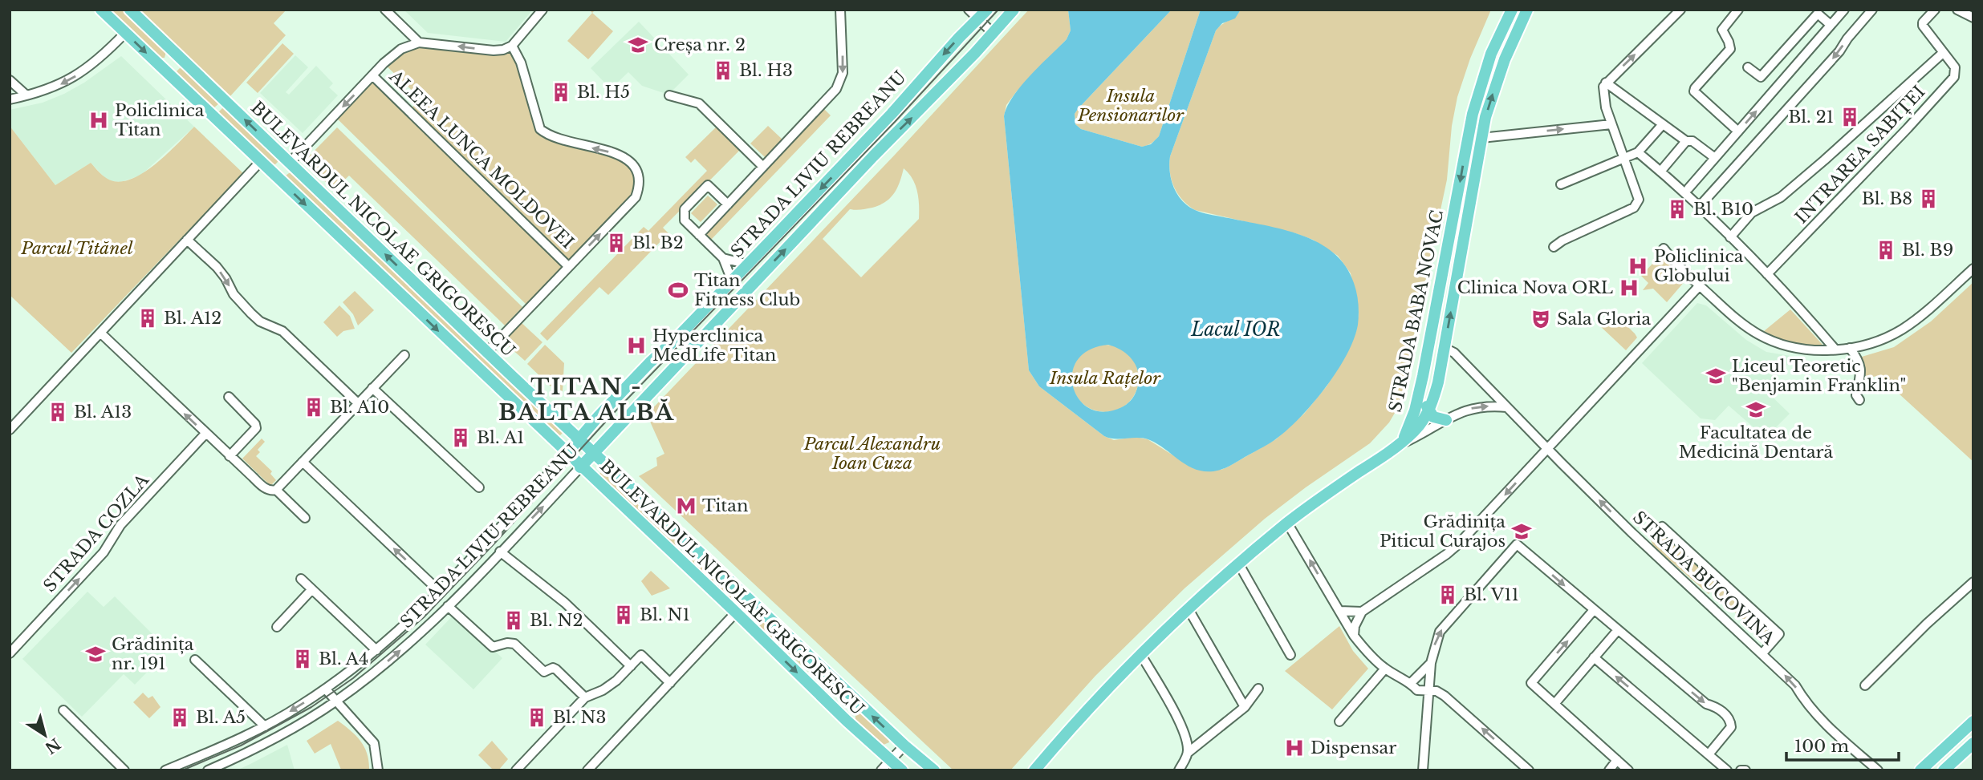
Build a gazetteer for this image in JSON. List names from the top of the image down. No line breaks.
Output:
{"streets":{"main road":["STRADA LIVIU REBREANU","BULEVARDUL NICOLAE GRIGORESCU","STRADA BABA NOVAC"],"street":["INTRAREA SABIȚEI","ALEEA LUNCA MOLDOVEI","STRADA COZLA","STRADA BUCOVINA"]},"crossings":[["STRADA LIVIU REBREANU","BULEVARDUL NICOLAE GRIGORESCU"],["STRADA BABA NOVAC","STRADA BUCOVINA"]],"one_way":["STRADA COZLA","STRADA BUCOVINA"],"districts":["TITAN - BALTA ALBĂ"],"water":["Lacul IOR"],"parks":["Insula Pensionarilor","Parcul Titănel","Insula Rațelor","Parcul Alexandru Ioan Cuza"],"places":{"school or university":["Creșa nr. 2","Liceul Teoretic \"Benjamin Franklin\"","Facultatea de Medicină Dentară","Grădinița Piticul Curajos","Grădinița nr. 191"],"building":["Bl. H3","Bl. H5","Bl. 21","Bl. B8","Bl. B10","Bl. B2","Bl. B9","Bl. A12","Bl. A10","Bl. A13","Bl. A1","Bl. V11","Bl. N1","Bl. N2","Bl. A4","Bl. A5","Bl. N3"],"hospital":["Policlinica Titan","Policlinica Globului","Clinica Nova ORL","Hyperclinica MedLife Titan","Dispensar"],"sports":["Titan Fitness Club"],"theatre":["Sala Gloria"],"metro station":["Titan"]},"scale_bar":"100 m","north":"bottom right"}
